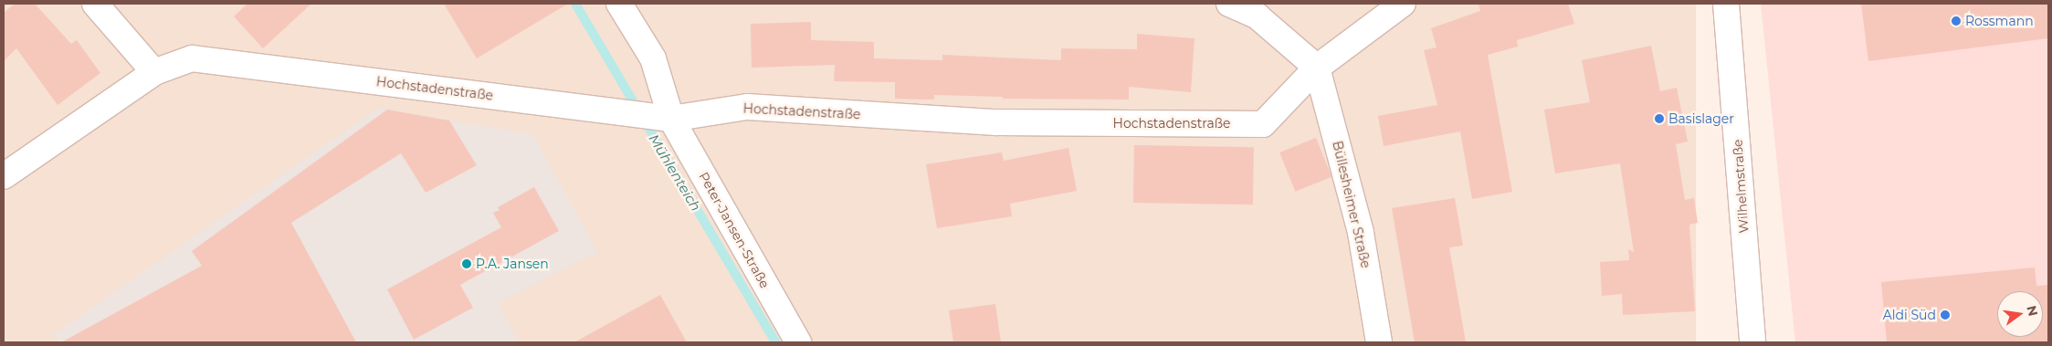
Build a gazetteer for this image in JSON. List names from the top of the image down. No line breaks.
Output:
{"streets":{"street":["Hochstadenstraße","Wilhelmstraße","Büllesheimer Straße","Peter-Jansen-Straße"]},"crossings":[["Hochstadenstraße","Büllesheimer Straße"],["Hochstadenstraße","Peter-Jansen-Straße"]],"water":["Mühlenteich"],"places":["Rossmann","Basislager","P.A. Jansen","Aldi Süd"],"north":"right"}
